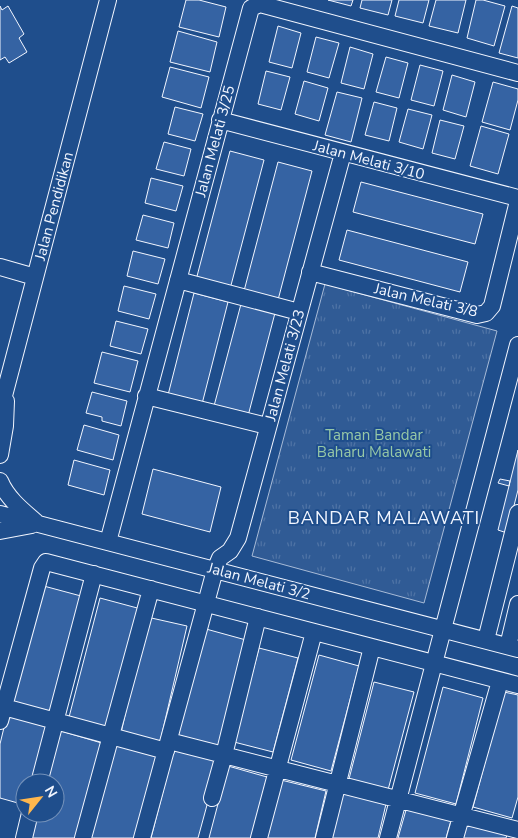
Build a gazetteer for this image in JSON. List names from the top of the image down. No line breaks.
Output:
{"streets":{"street":["Jalan Melati 3/25","Jalan Melati 3/10","Jalan Pendidikan","Jalan Melati 3/8","Jalan Melati 3/23","Jalan Melati 3/2"]},"crossings":[["Jalan Melati 3/25","Jalan Melati 3/10"],["Jalan Melati 3/25","Jalan Melati 3/2"],["Jalan Melati 3/10","Jalan Melati 3/8"],["Jalan Melati 3/10","Jalan Melati 3/23"],["Jalan Melati 3/8","Jalan Melati 3/23"],["Jalan Melati 3/23","Jalan Melati 3/2"]],"districts":["BANDAR MALAWATI"],"parks":["Taman Bandar Baharu Malawati"],"north":"top right"}
